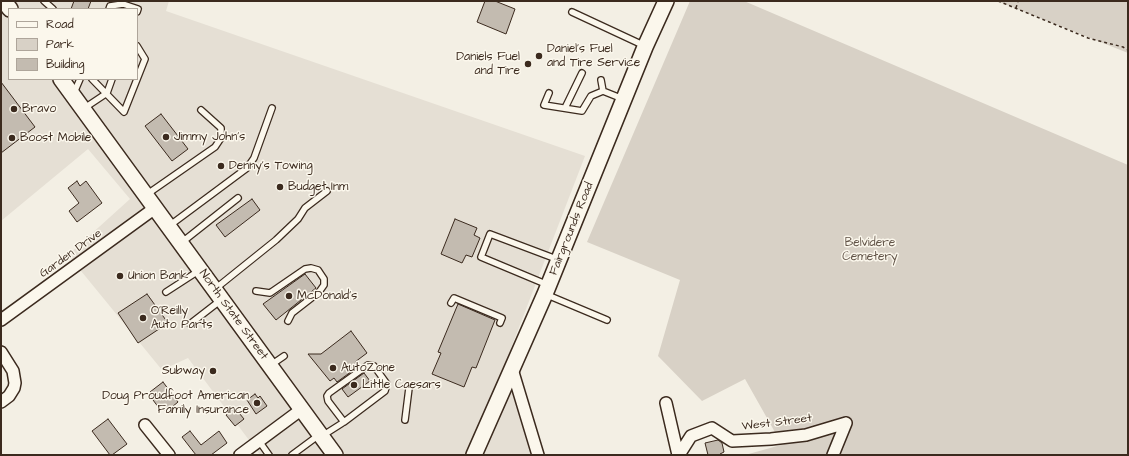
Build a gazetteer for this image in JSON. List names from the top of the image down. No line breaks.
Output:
{"streets":{"main road":["Fairgrounds Road","North State Street"],"street":["Garden Drive","West Street"]},"crossings":[["Garden Drive","North State Street"]],"parks":["Belvidere Cemetery"],"places":["Daniel's Fuel and Tire Service","Daniels Fuel and Tire","Bravo","Jimmy John's","Boost Mobile","Denny's Towing","Budget Inm","Union Bank","McDonald's","O'Reilly Auto Parts","AutoZone","Subway","Little Caesars","Doug Proudfoot American Family Insurance"],"legend":["Road","Park","Building"]}
